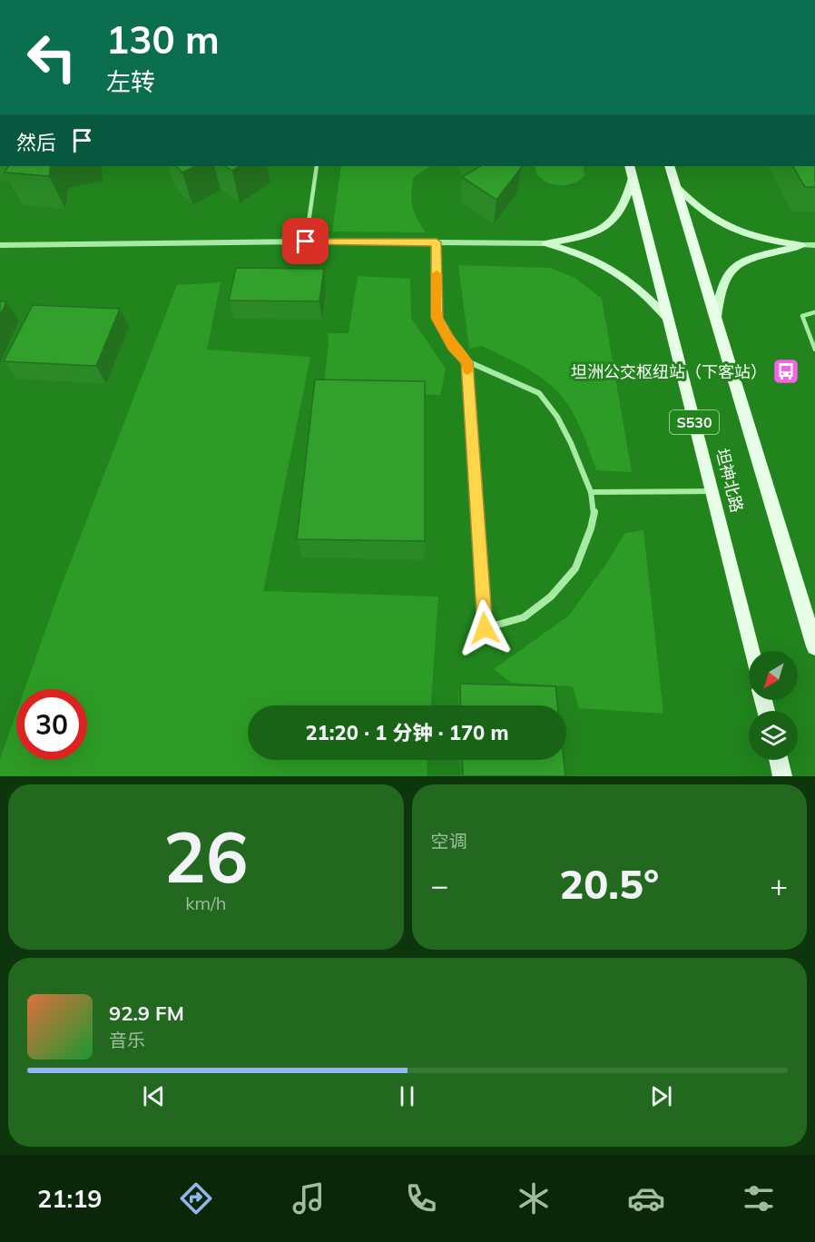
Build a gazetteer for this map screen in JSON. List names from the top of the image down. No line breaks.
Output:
{"streets":{"main road":["S530","坦神北路"]},"places":{"bus stop":["坦洲公交枢纽站（下客站）"]},"north":"bottom left","page":{"turn":["130 m","左转"],"then":"然后","limit":"30","trip":"21:20 · 1 分钟 · 170 m","tile":[["26","km/h"],"空调"],"heat":["−","20.5°","+"],"song":["92.9 FM","音乐"],"tabs":"21:19"}}
